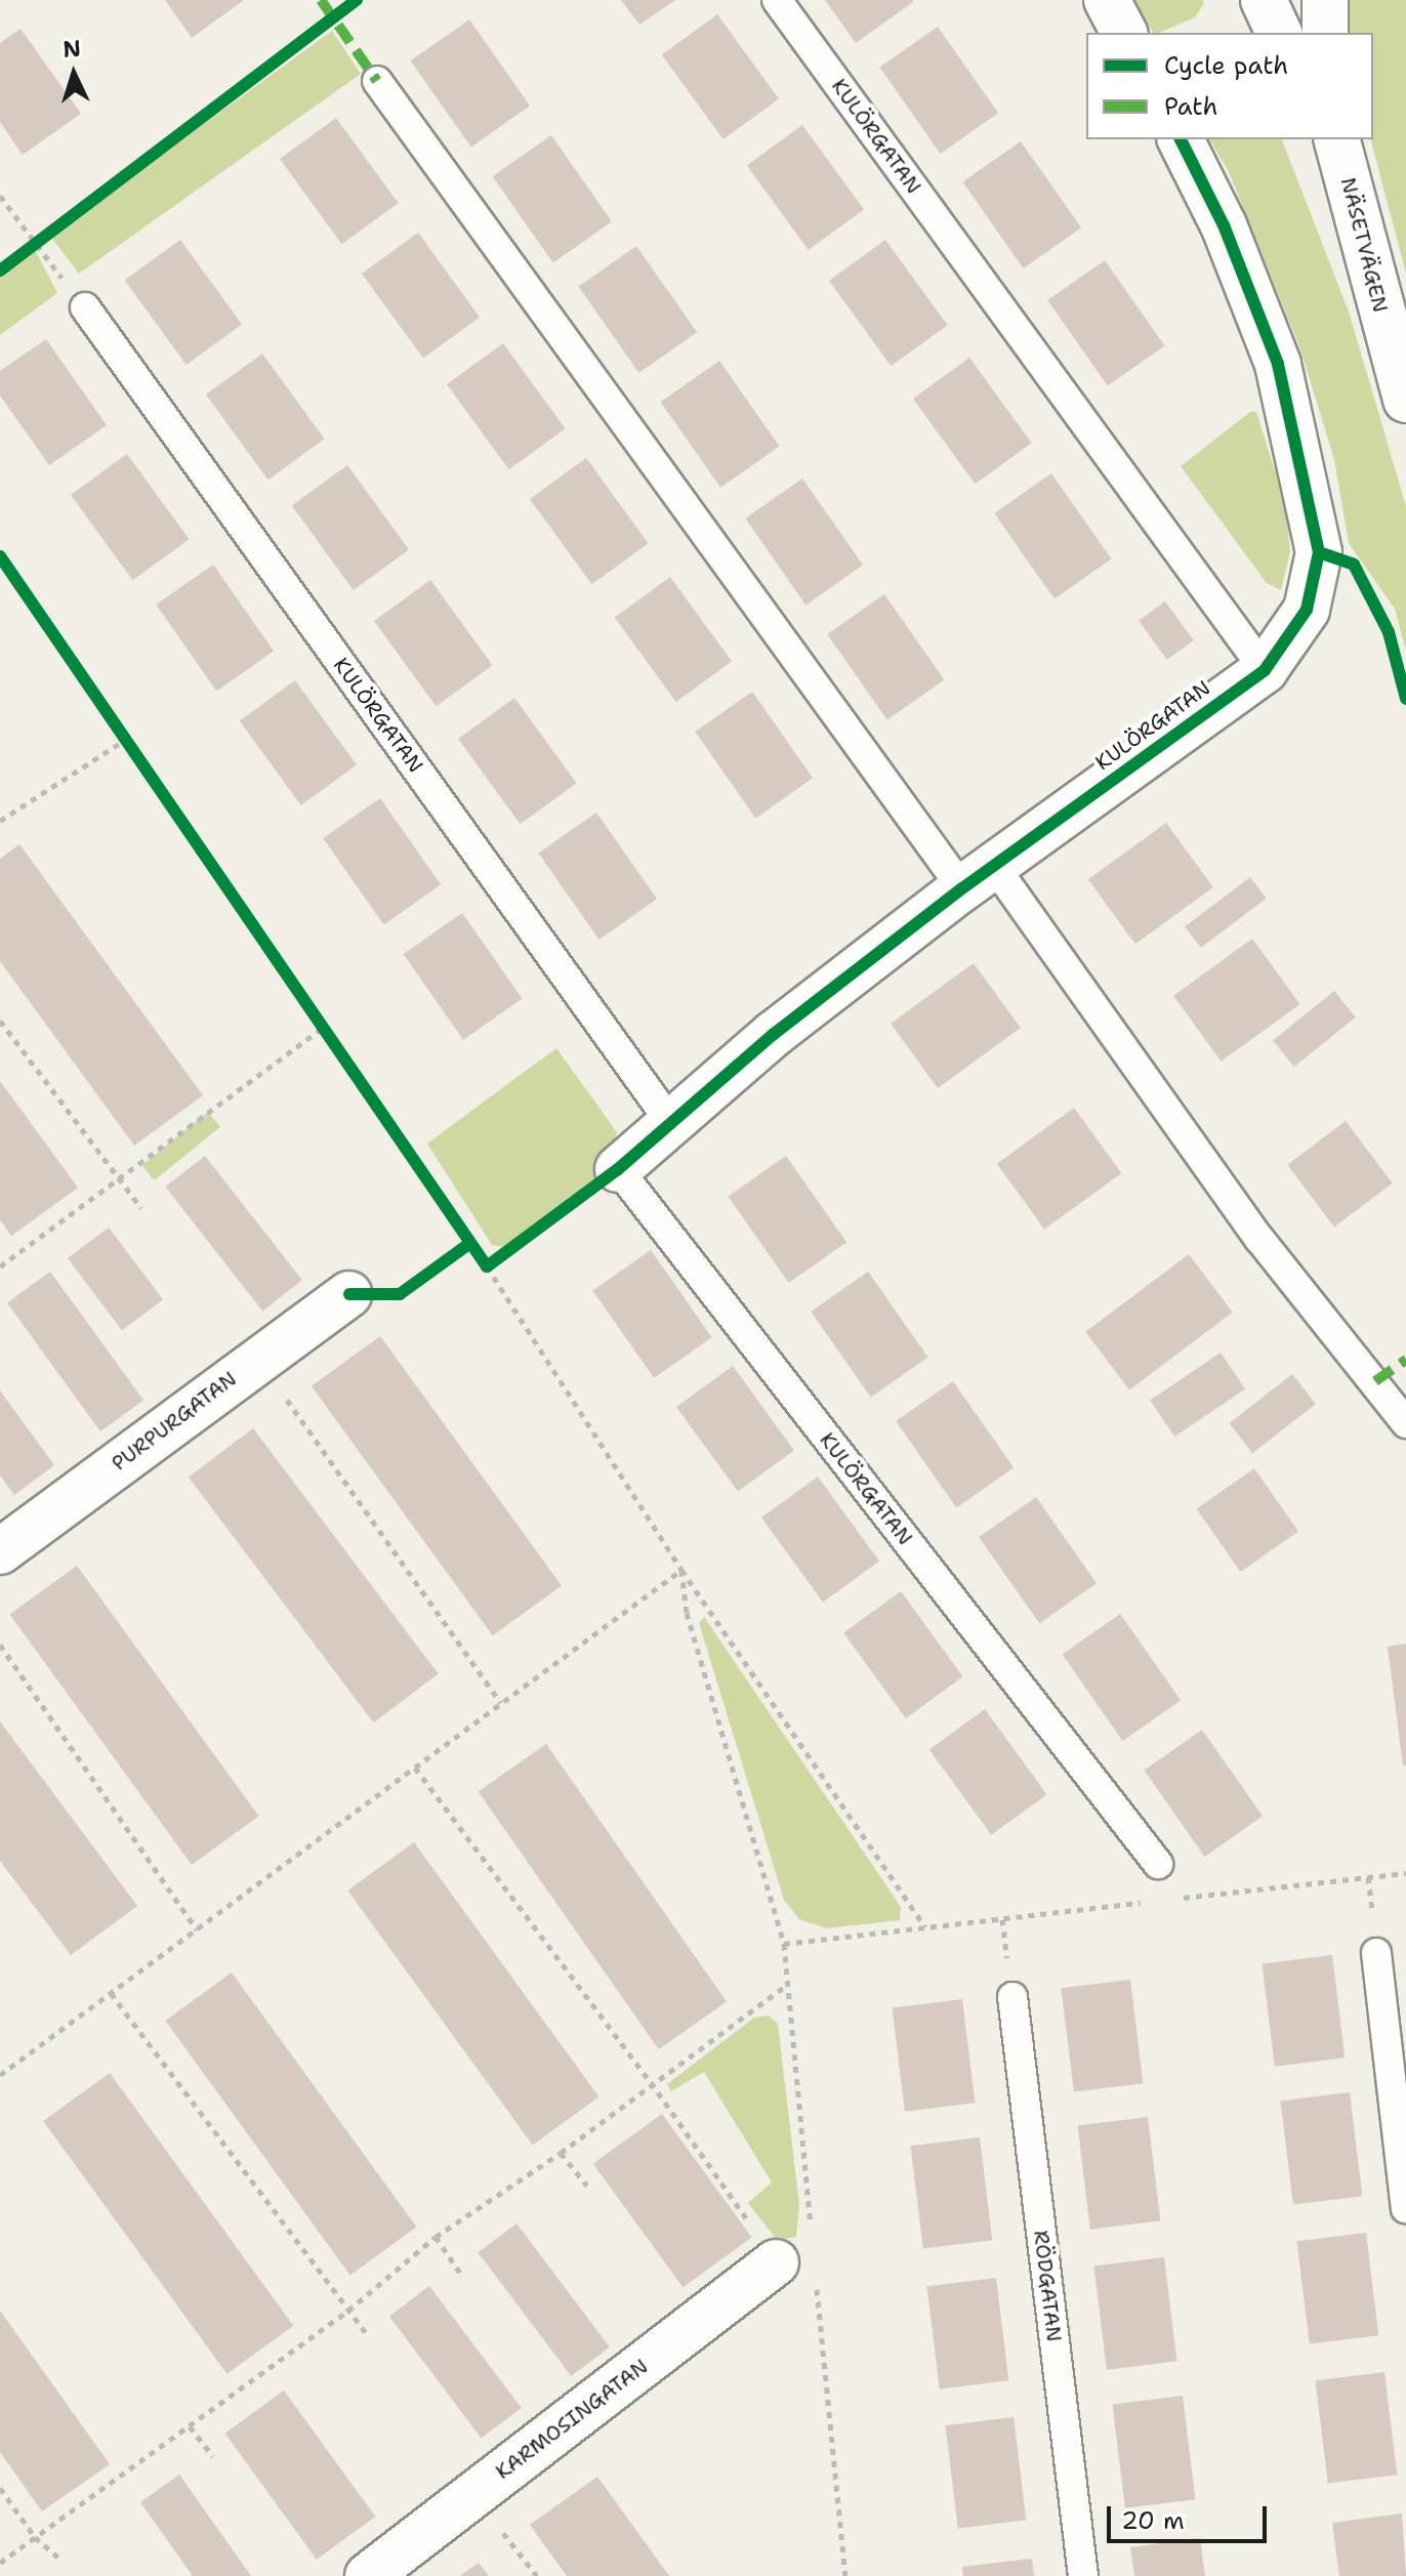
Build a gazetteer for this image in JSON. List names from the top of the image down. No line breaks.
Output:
{"streets":{"street":["KULÖRGATAN","NÄSETVÄGEN","PURPURGATAN","KARMOSINGATAN"],"lane":["RÖDGATAN"]},"legend":["Cycle path","Path"],"scale_bar":"20 m","north":"top"}
